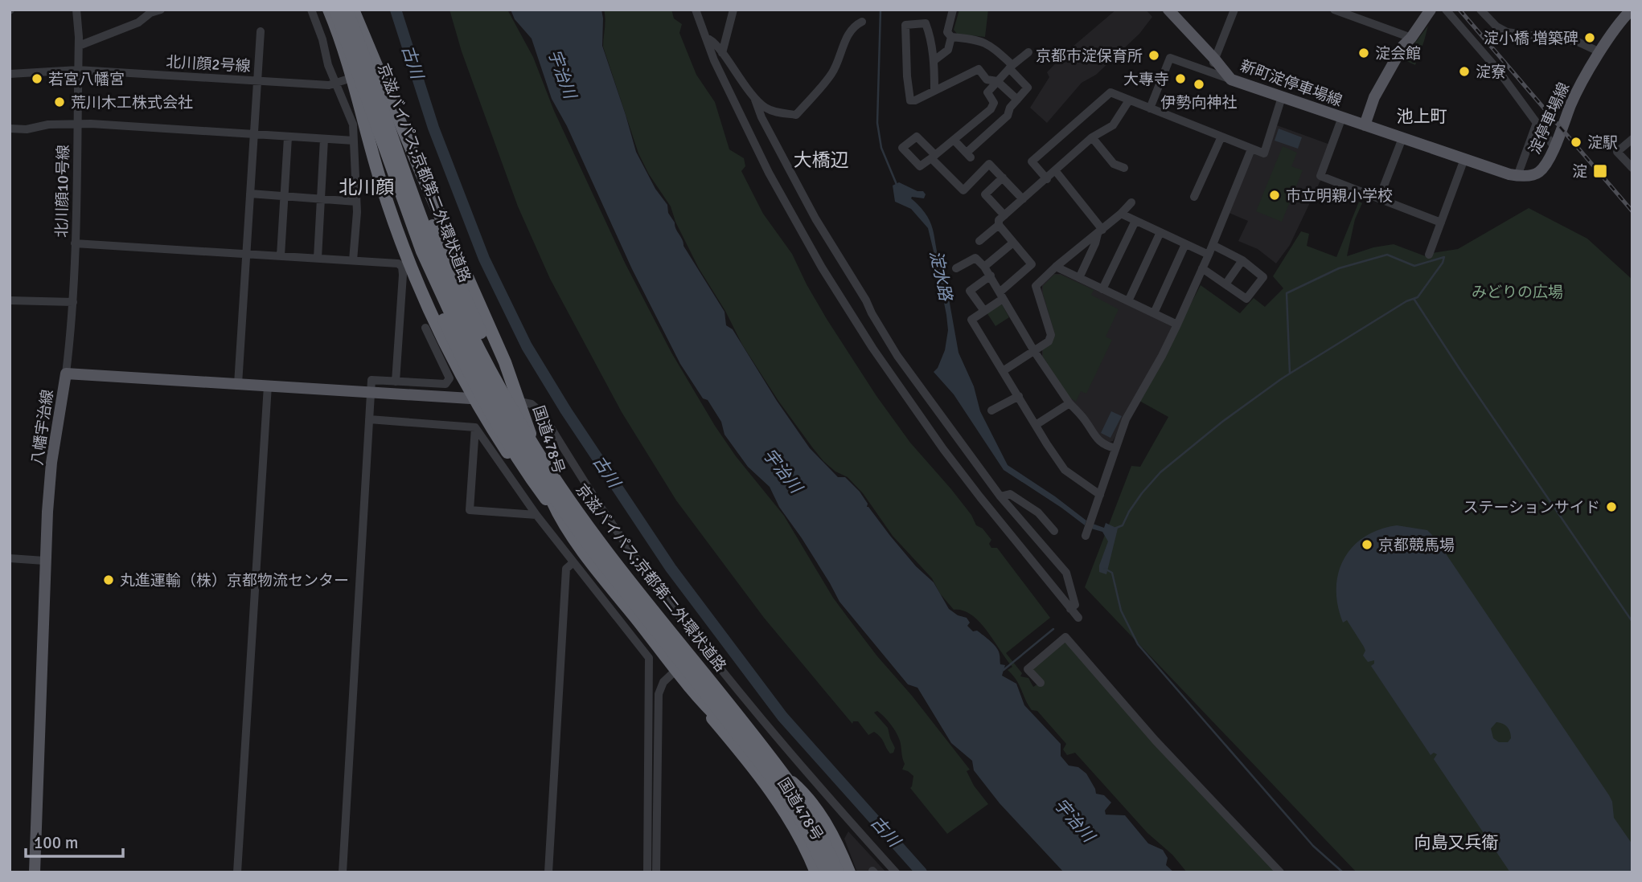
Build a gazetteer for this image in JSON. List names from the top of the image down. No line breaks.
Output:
{"streets":{"highway":["京滋バイパス;京都第二外環状道路","国道478号"],"main road":["新町淀停車場線","淀停車場線","八幡宇治線"],"street":["北川顔2号線","北川顔10号線"]},"crossings":[["北川顔2号線","北川顔10号線"],["北川顔2号線","国道478号"],["京滋バイパス;京都第二外環状道路","八幡宇治線"],["京滋バイパス;京都第二外環状道路","国道478号"],["北川顔10号線","八幡宇治線"],["八幡宇治線","国道478号"]],"districts":["池上町","大橋辺","北川顔","向島又兵衛"],"water":["古川","宇治川","淀水路"],"parks":["みどりの広場"],"places":{"other":["淀小橋 増築碑","淀会館","京都市淀保育所","淀寮","若宮八幡宮","大專寺","伊勢向神社","荒川木工株式会社","淀駅","市立明親小学校","ステーションサイド","京都競馬場","丸進運輸（株）京都物流センター"],"transit":["淀"]},"scale_bar":"100 m"}
